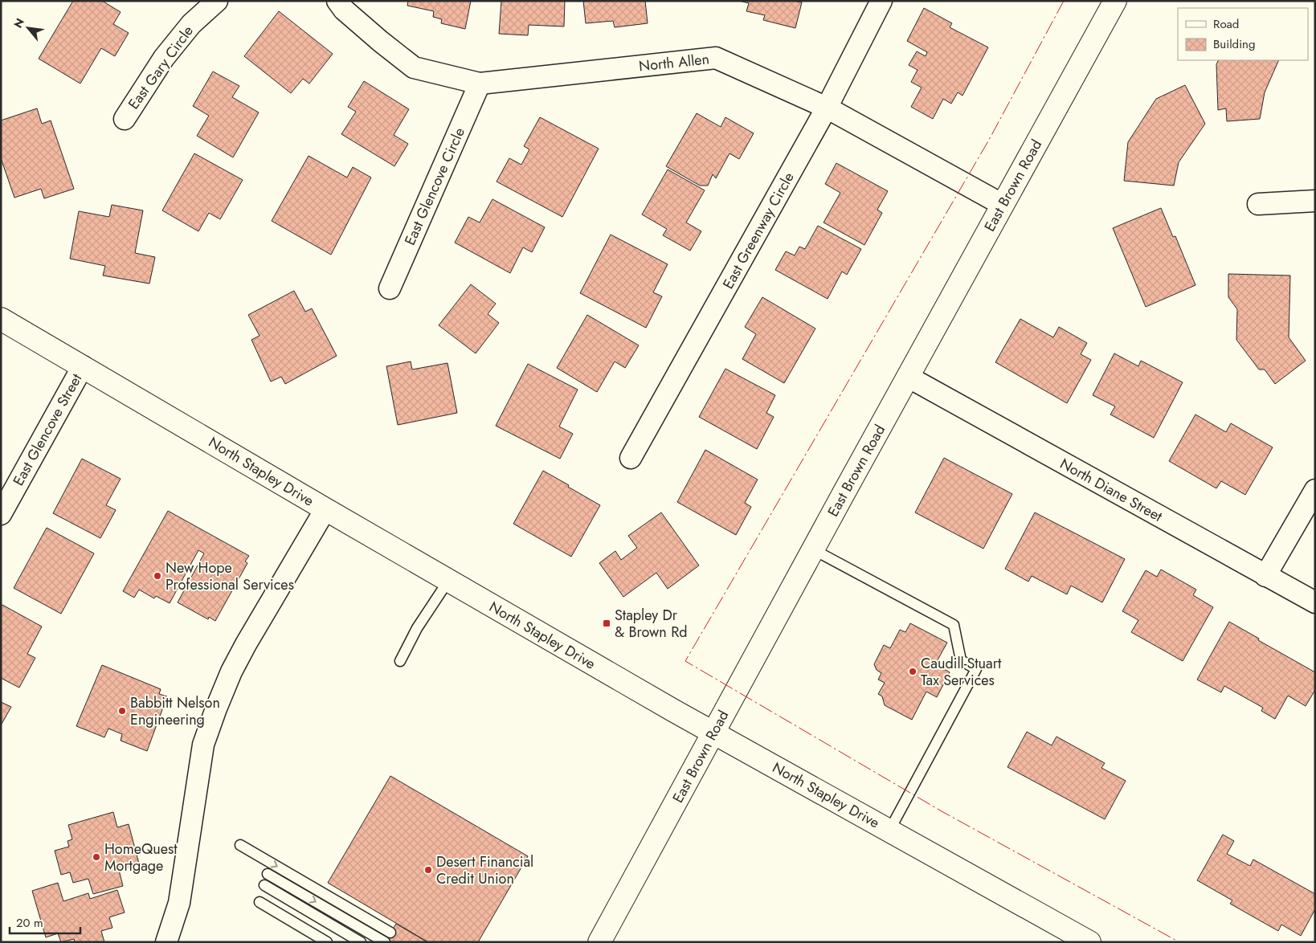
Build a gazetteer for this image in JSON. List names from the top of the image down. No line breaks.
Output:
{"streets":{"main road":["East Brown Road","North Stapley Drive"],"street":["North Allen","East Gary Circle","East Glencove Circle","East Greenway Circle","East Glencove Street","North Diane Street"]},"crossings":[["North Allen","East Brown Road"],["North Allen","East Glencove Circle"],["North Allen","East Greenway Circle"],["East Brown Road","North Stapley Drive"],["East Brown Road","North Diane Street"],["East Glencove Street","North Stapley Drive"]],"places":{"other":["New Hope Professional Services","Caudill-Stuart Tax Services","Babbitt Nelson Engineering","HomeQuest Mortgage","Desert Financial Credit Union"],"transit":["Stapley Dr & Brown Rd"]},"legend":["Road","Building"],"scale_bar":"20 m","north":"top left"}
